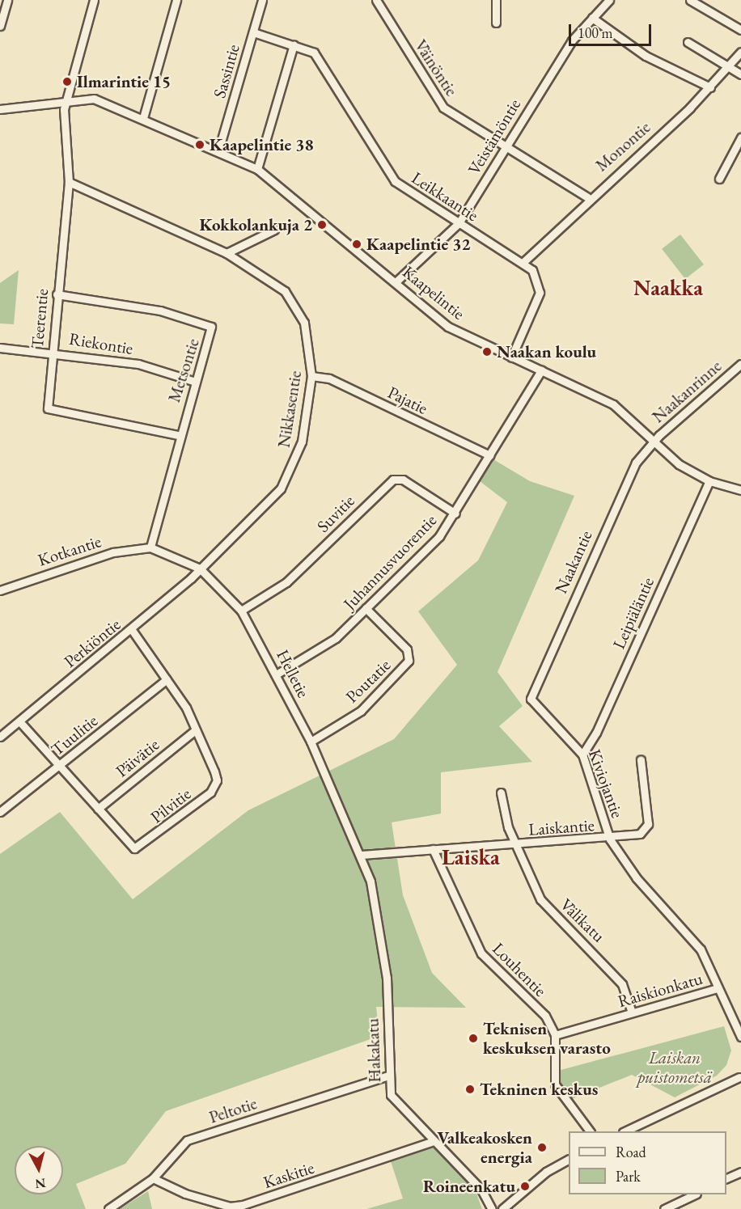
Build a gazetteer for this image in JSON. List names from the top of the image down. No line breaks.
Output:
{"streets":{"street":["Väinöntie","Sassintie","Veistämöntie","Monontie","Leikkaantie","Kaapelintie","Teerentie","Riekontie","Metsontie","Naakanrinne","Pajatie","Nikkasentie","Suvitie","Kotkantie","Juhannusvuorentie","Naakantie","Leipiäläntie","Perkiöntie","Helletie","Poutatie","Tuulitie","Päivätie","Kiviojantie","Pilvitie","Laiskantie","Välikatu","Louhentie","Raiskionkatu","Hakakatu","Peltotie","Kaskitie"]},"crossings":[["Väinöntie","Veistämöntie"],["Väinöntie","Monontie"],["Sassintie","Leikkaantie"],["Sassintie","Kaapelintie"],["Veistämöntie","Leikkaantie"],["Veistämöntie","Kaapelintie"],["Monontie","Leikkaantie"],["Leikkaantie","Kaapelintie"],["Kaapelintie","Teerentie"],["Kaapelintie","Naakanrinne"],["Kaapelintie","Juhannusvuorentie"],["Kaapelintie","Naakantie"],["Kaapelintie","Leipiäläntie"],["Teerentie","Riekontie"],["Teerentie","Metsontie"],["Teerentie","Nikkasentie"],["Riekontie","Metsontie"],["Metsontie","Kotkantie"],["Metsontie","Helletie"],["Naakanrinne","Naakantie"],["Pajatie","Nikkasentie"],["Pajatie","Juhannusvuorentie"],["Nikkasentie","Perkiöntie"],["Nikkasentie","Helletie"],["Suvitie","Juhannusvuorentie"],["Suvitie","Helletie"],["Kotkantie","Helletie"],["Juhannusvuorentie","Helletie"],["Juhannusvuorentie","Poutatie"],["Naakantie","Kiviojantie"],["Leipiäläntie","Kiviojantie"],["Perkiöntie","Helletie"],["Perkiöntie","Pilvitie"],["Helletie","Poutatie"],["Helletie","Laiskantie"],["Helletie","Hakakatu"],["Tuulitie","Pilvitie"],["Päivätie","Pilvitie"],["Kiviojantie","Laiskantie"],["Laiskantie","Välikatu"],["Laiskantie","Louhentie"],["Laiskantie","Raiskionkatu"],["Laiskantie","Hakakatu"],["Välikatu","Raiskionkatu"],["Louhentie","Raiskionkatu"],["Hakakatu","Peltotie"],["Hakakatu","Kaskitie"],["Peltotie","Kaskitie"]],"districts":["Naakka","Laiska"],"parks":["Laiskan puistometsä"],"places":["Ilmarintie 15","Kaapelintie 38","Kokkolankuja 2","Kaapelintie 32","Naakan koulu","Teknisen keskuksen varasto","Tekninen keskus","Valkeakosken energia","Roineenkatu"],"legend":["Road","Park"],"scale_bar":"100 m","north":"bottom"}
